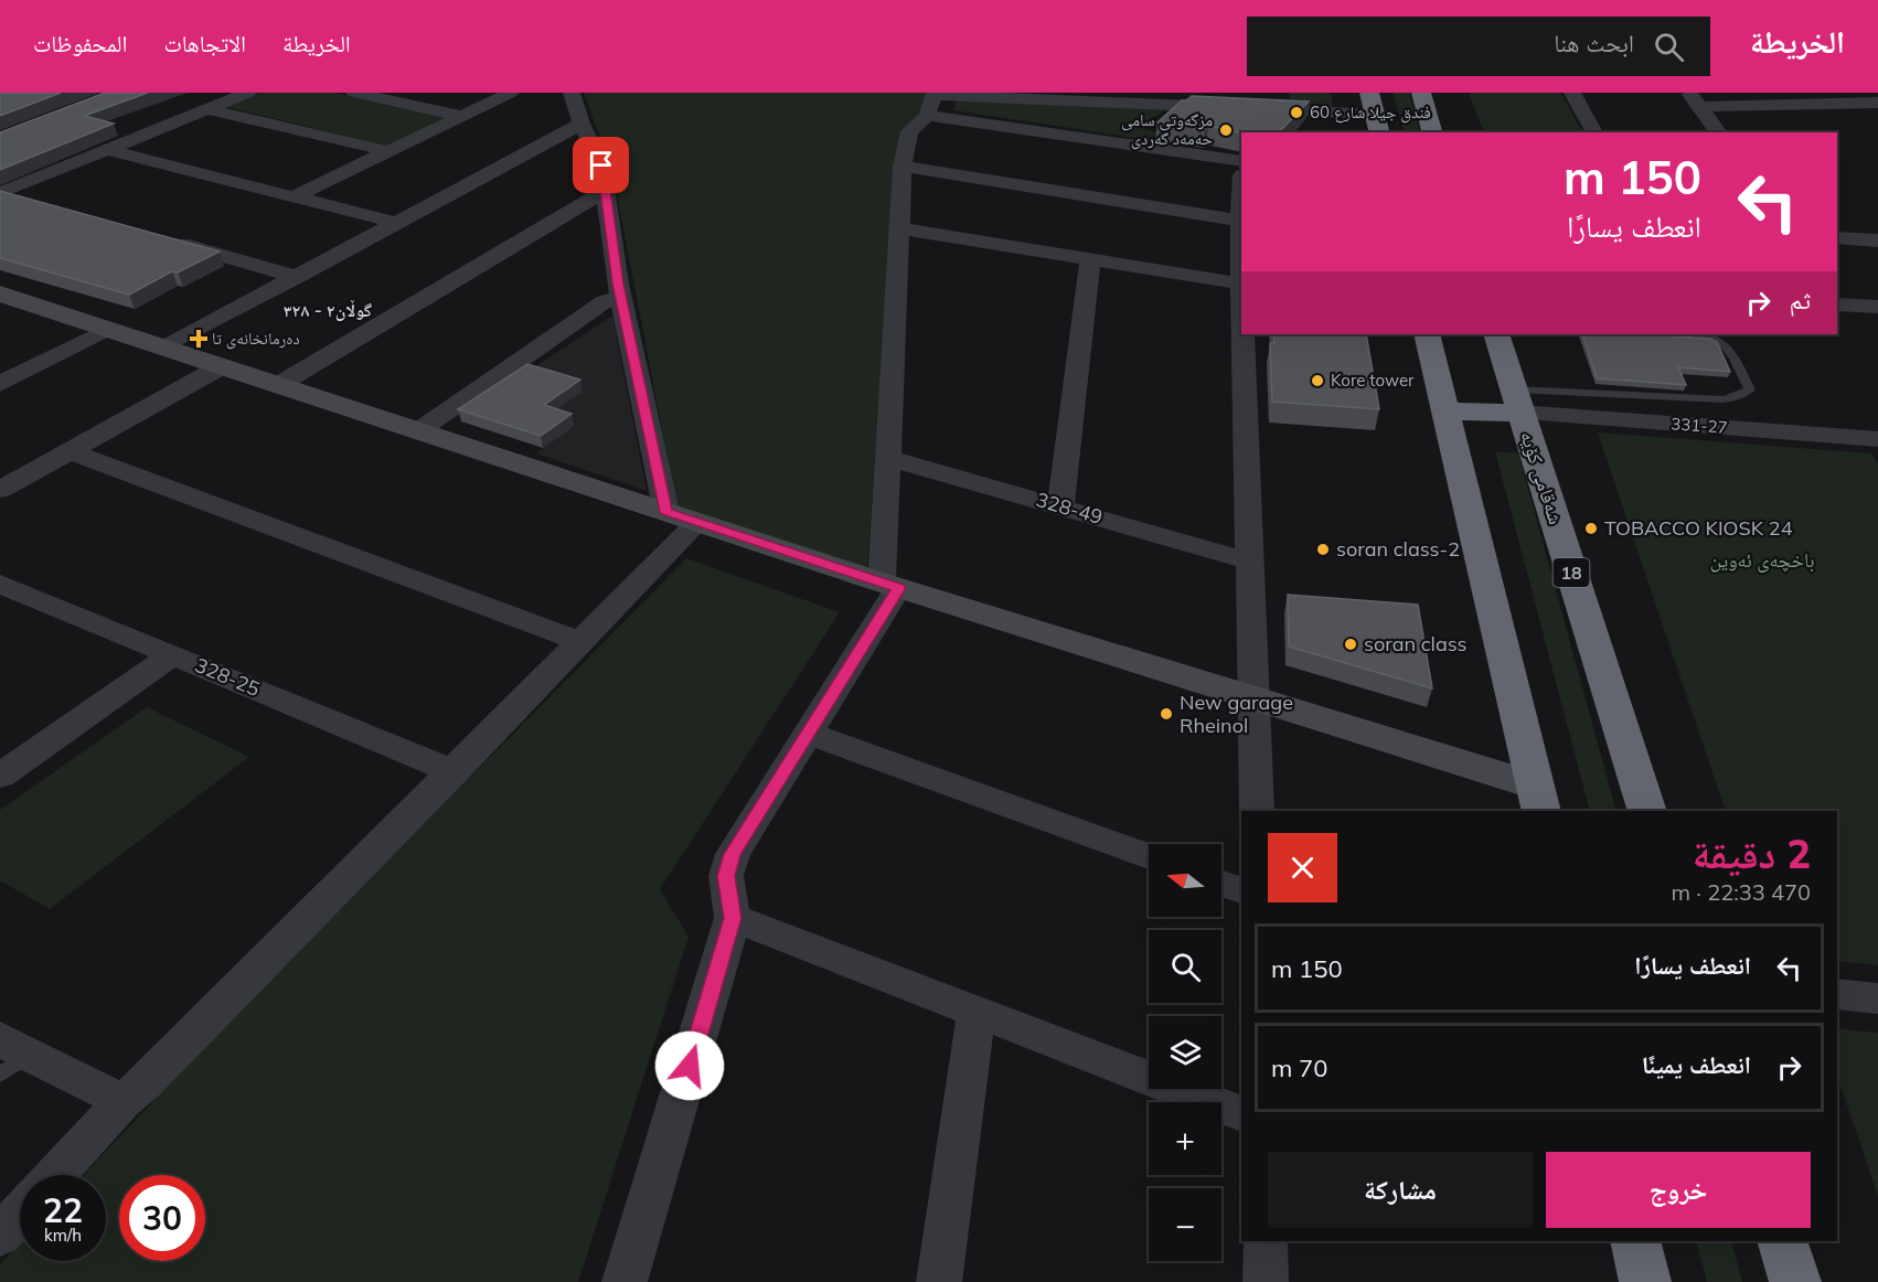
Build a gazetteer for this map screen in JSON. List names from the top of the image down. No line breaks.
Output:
{"streets":{"highway":["شەقامی کۆیە","18"],"street":["331-27","328-49","328-25"]},"crossings":[["331-27","شەقامی کۆیە"]],"districts":["گوڵان٢ - ٣٢٨"],"parks":["باخچەی ئەوین"],"places":{"other":["فندق جيلا شارع 60","مزگەوتی سامی حەمەد گەردی","Kore tower","TOBACCO KIOSK 24","soran class-2","soran class","New garage Rheinol"],"health":["دەرمانخانەی تا"]},"north":"left","page":{"header":"الخريطة","search":"ابحث هنا","nav":["الخريطة","الاتجاهات","المحفوظات"],"turn":["150 m","انعطف يسارًا"],"then":"ثم","heading":["2 دقيقة","470 m · 22:33"],"map_buttons":["+","−"],"list":[{"name":"انعطف يسارًا","value":"150 m"},{"name":"انعطف يمينًا","value":"70 m"}],"buttons":["خروج","مشاركة"],"speed":"22 km/h","limit":"30"}}
